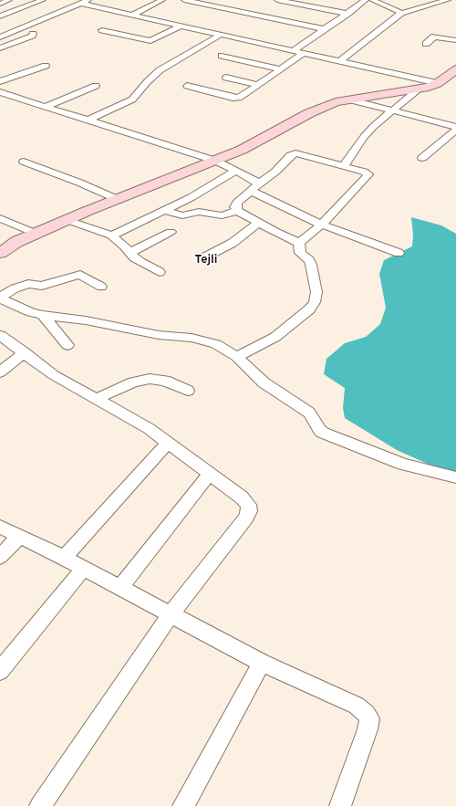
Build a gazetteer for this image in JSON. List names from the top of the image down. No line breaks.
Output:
{"districts":["Tejli"]}
